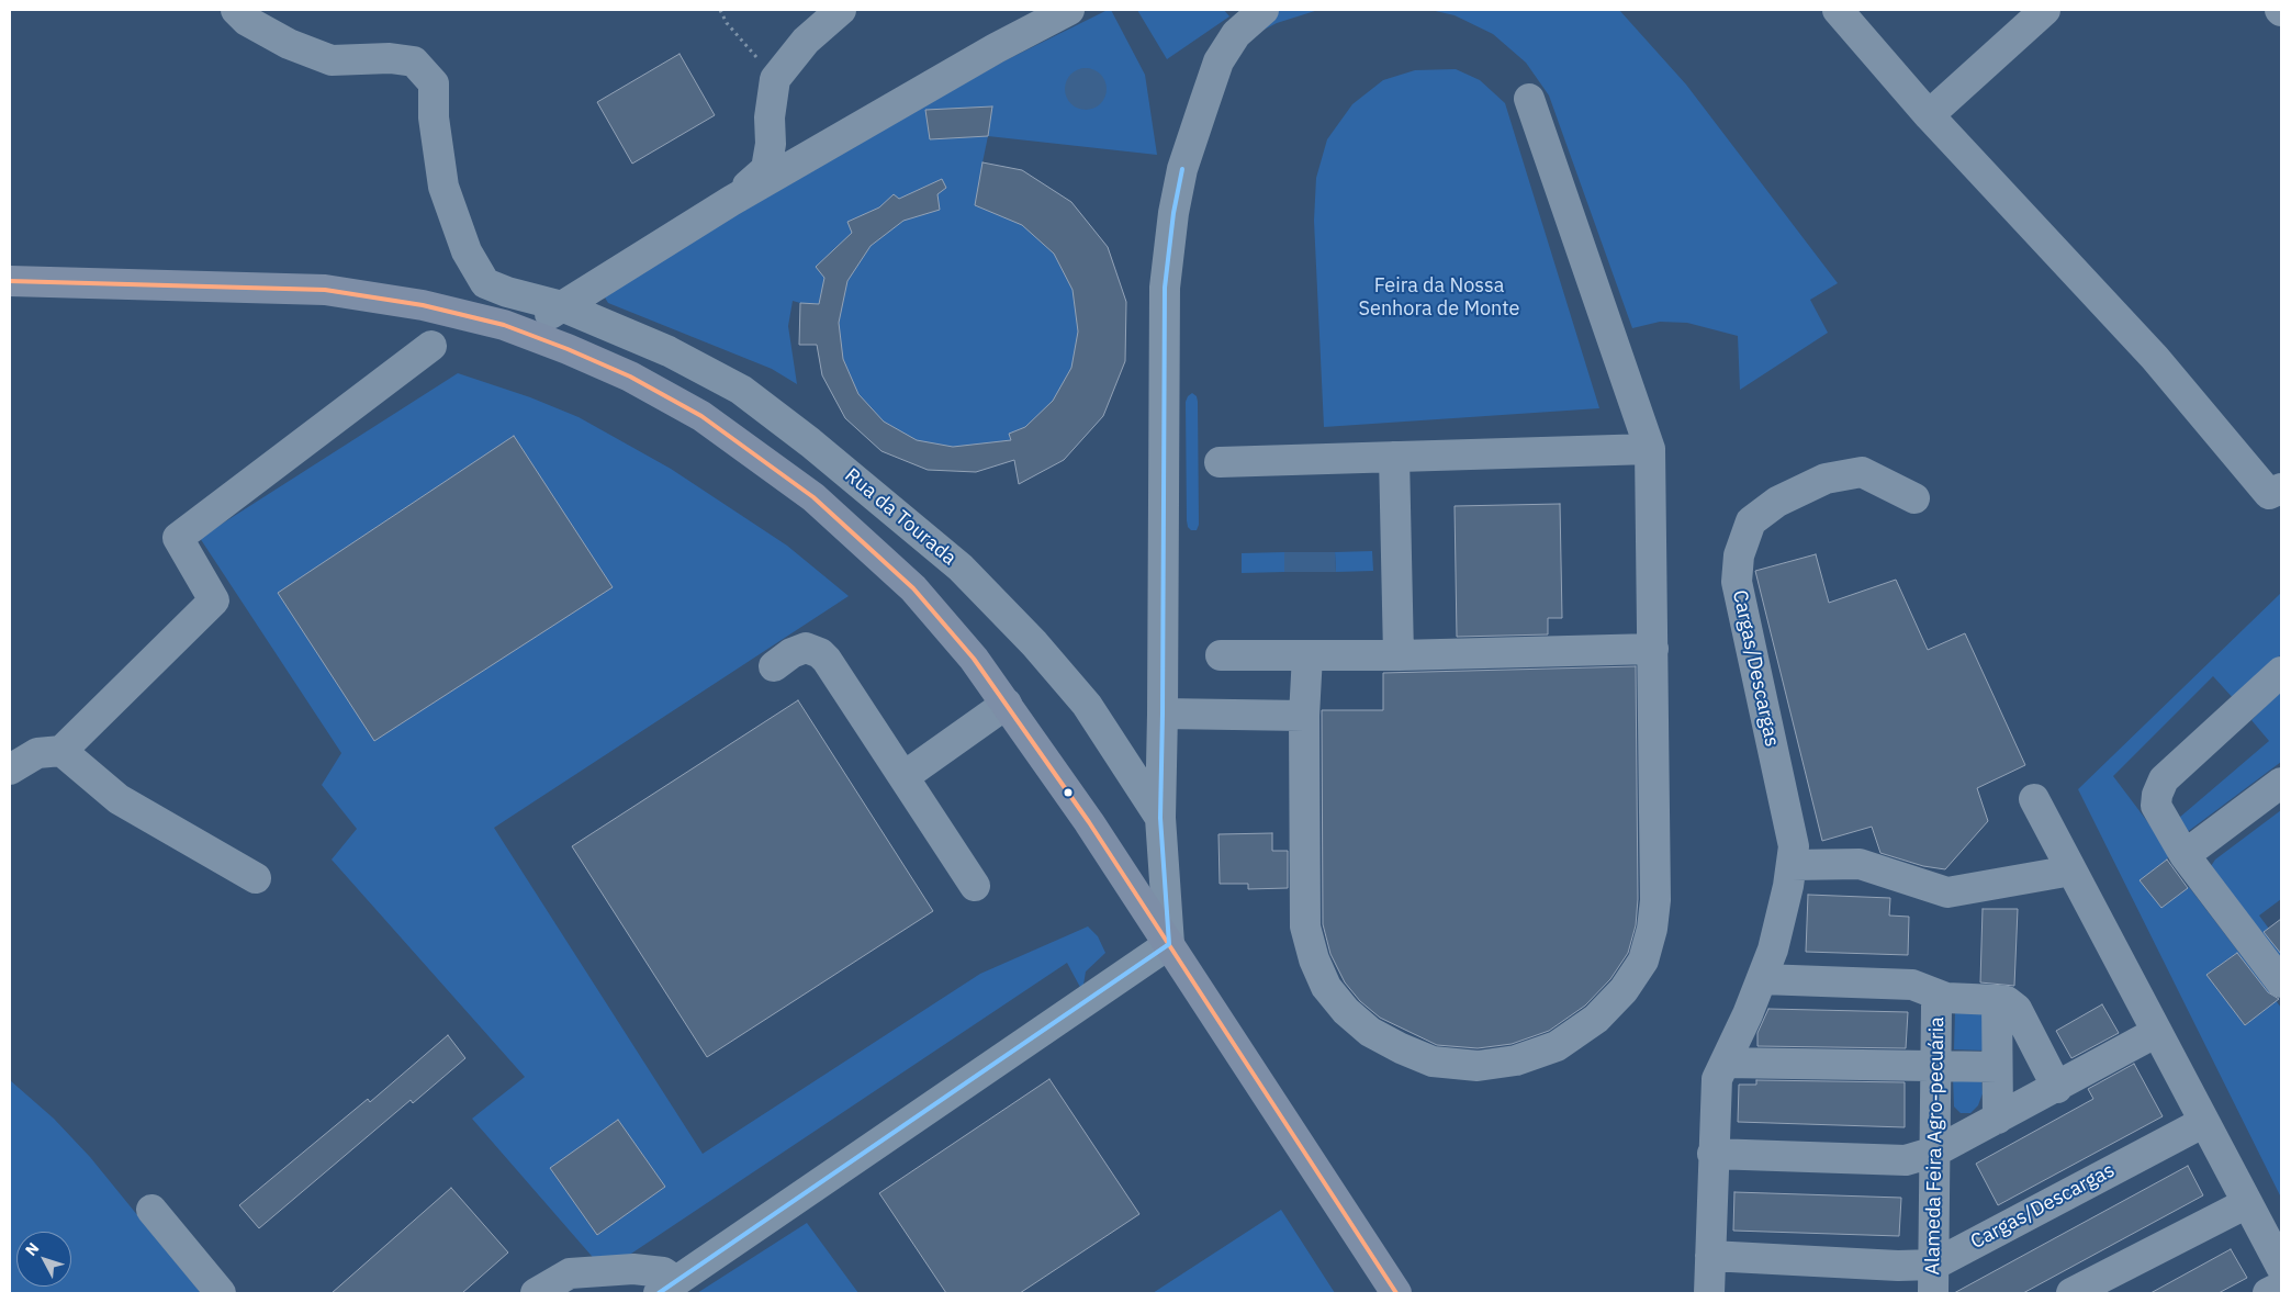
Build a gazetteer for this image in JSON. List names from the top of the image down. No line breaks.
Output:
{"streets":{"street":["Rua da Tourada","Cargas/Descargas","Alameda Feira Agro-pecuária"]},"crossings":[["Cargas/Descargas","Alameda Feira Agro-pecuária"]],"parks":["Feira da Nossa Senhora de Monte"],"north":"top left"}
